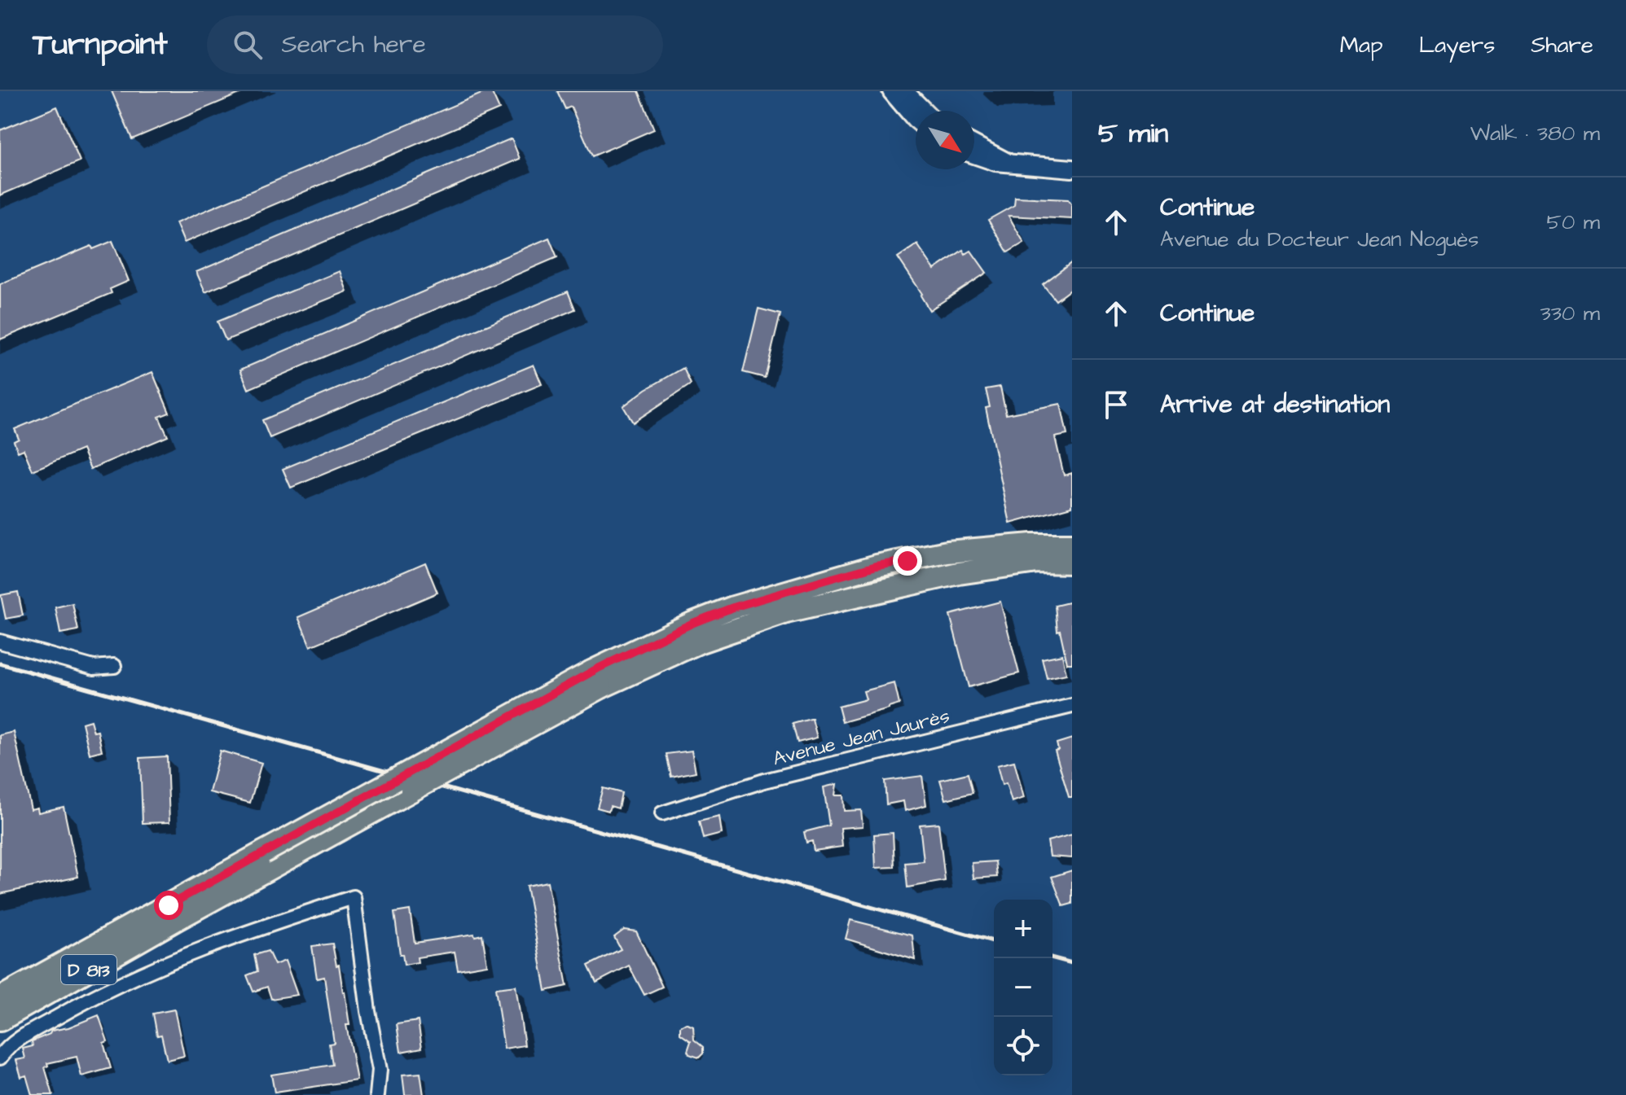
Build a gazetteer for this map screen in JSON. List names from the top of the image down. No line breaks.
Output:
{"streets":{"main road":["D 813"],"street":["Avenue Jean Jaurès"]},"north":"bottom right","page":{"header":"Turnpoint","search":"Search here","nav":["Map","Layers","Share"],"heading":["5 min","Walk · 380 m"],"list":[["Continue","Avenue du Docteur Jean Noguès","50 m"],["Continue","330 m"],"Arrive at destination"],"map_buttons":["+","−"]}}
